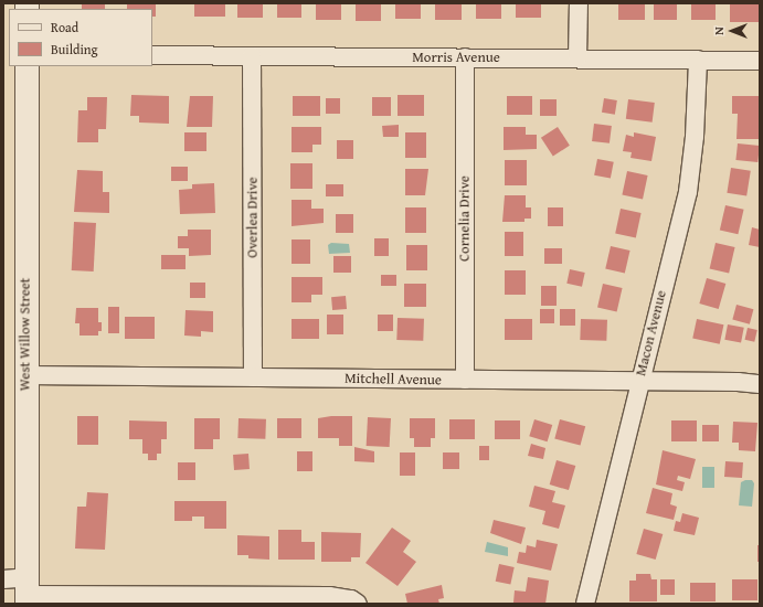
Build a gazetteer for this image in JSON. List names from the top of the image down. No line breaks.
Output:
{"streets":{"street":["Morris Avenue","Overlea Drive","Cornelia Drive","Macon Avenue","West Willow Street","Mitchell Avenue"]},"crossings":[["Morris Avenue","Overlea Drive"],["Morris Avenue","Cornelia Drive"],["Morris Avenue","Macon Avenue"],["Overlea Drive","Mitchell Avenue"],["Cornelia Drive","Mitchell Avenue"],["Macon Avenue","Mitchell Avenue"],["West Willow Street","Mitchell Avenue"]],"legend":["Road","Building"],"north":"left"}
